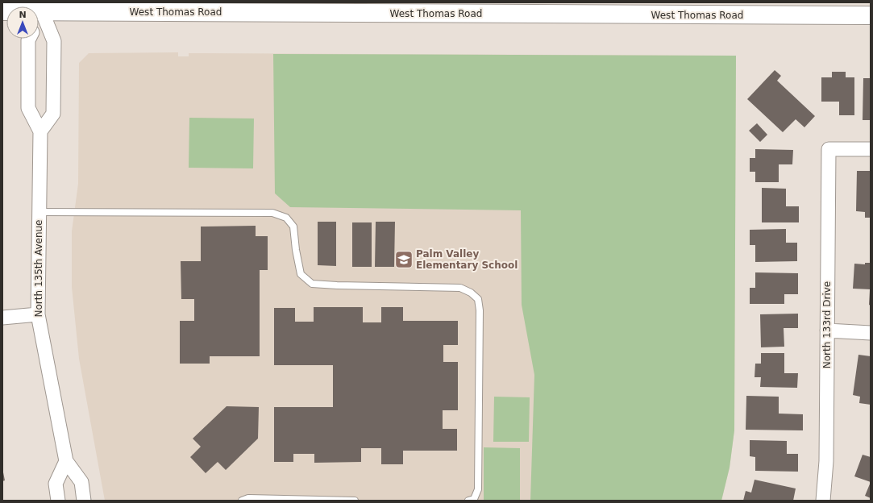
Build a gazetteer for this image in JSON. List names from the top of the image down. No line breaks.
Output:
{"streets":{"main road":["West Thomas Road"],"street":["North 135th Avenue","North 133rd Drive"]},"crossings":[["West Thomas Road","North 135th Avenue"]],"places":{"school or university":["Palm Valley Elementary School"]},"north":"top"}
